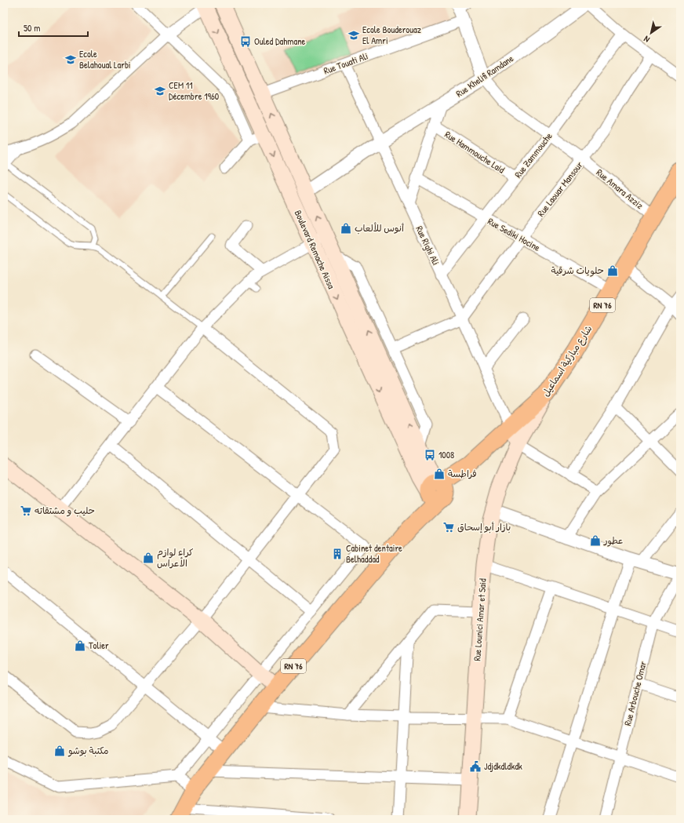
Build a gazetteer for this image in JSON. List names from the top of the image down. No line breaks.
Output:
{"streets":{"main road":["Boulevard Remache Aissa","RN 76","شارع مباركية اسماعيل","Rue Lounici Amar et Said"],"street":["Rue Touati Ali","Rue Khelifi Ramdane","Rue Hammouche Laid","Rue Zammouche","Rue Laouar Mansour","Rue Amara Azziz","Rue Sediki Hocine","Rue Righi Ali","Rue Arbouche Omar"]},"crossings":[["Rue Touati Ali","Rue Righi Ali"],["Rue Touati Ali","Boulevard Remache Aissa"],["Rue Khelifi Ramdane","Rue Amara Azziz"],["Rue Khelifi Ramdane","Rue Righi Ali"],["Rue Khelifi Ramdane","Boulevard Remache Aissa"],["Rue Hammouche Laid","Rue Zammouche"],["Rue Zammouche","Rue Amara Azziz"],["Rue Zammouche","Rue Sediki Hocine"],["Rue Zammouche","Rue Righi Ali"],["Rue Laouar Mansour","Rue Amara Azziz"],["Rue Laouar Mansour","Rue Sediki Hocine"],["Rue Laouar Mansour","Rue Righi Ali"],["Rue Amara Azziz","شارع مباركية اسماعيل"],["Rue Sediki Hocine","شارع مباركية اسماعيل"],["Rue Righi Ali","RN 76"],["Rue Righi Ali","شارع مباركية اسماعيل"],["Boulevard Remache Aissa","RN 76"],["RN 76","شارع مباركية اسماعيل"],["شارع مباركية اسماعيل","Rue Lounici Amar et Said"]],"places":{"school or university":["Ecole Bouderouaz El Amri","Ecole Belahoual Larbi","CEM 11 Décembre 1960"],"bus stop":["Ouled Dahmane","1008"],"shop":["أنوس للألعاب","حلويات شرقية","فراطسة","عطور","كراء لوازم الأعراس","Tolier","مكتبة بوشو"],"supermarket":["حليب و مشتقاته","بازار أبو إسحاق"],"building":["Cabinet dentaire Belhaddad"],"public building":["Jdjdkdldkdk"]},"scale_bar":"50 m","north":"bottom left"}
